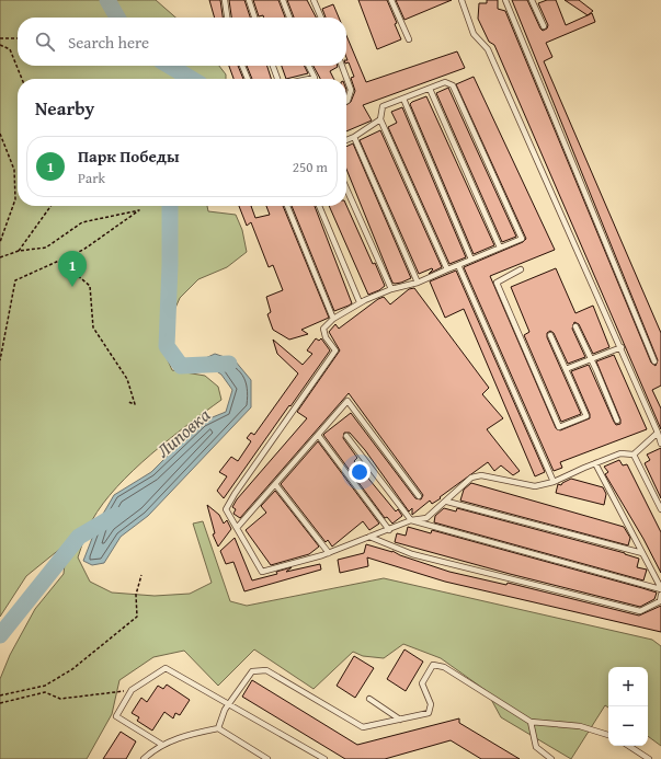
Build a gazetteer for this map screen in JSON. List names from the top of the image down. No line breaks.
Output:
{"water":["Липовка"],"page":{"search":"Search here","heading":"Nearby","list":[{"mark":"1","name":"Парк Победы","note":"Park","value":"250 m"}],"pins":"1","map_buttons":["+","−"]}}
